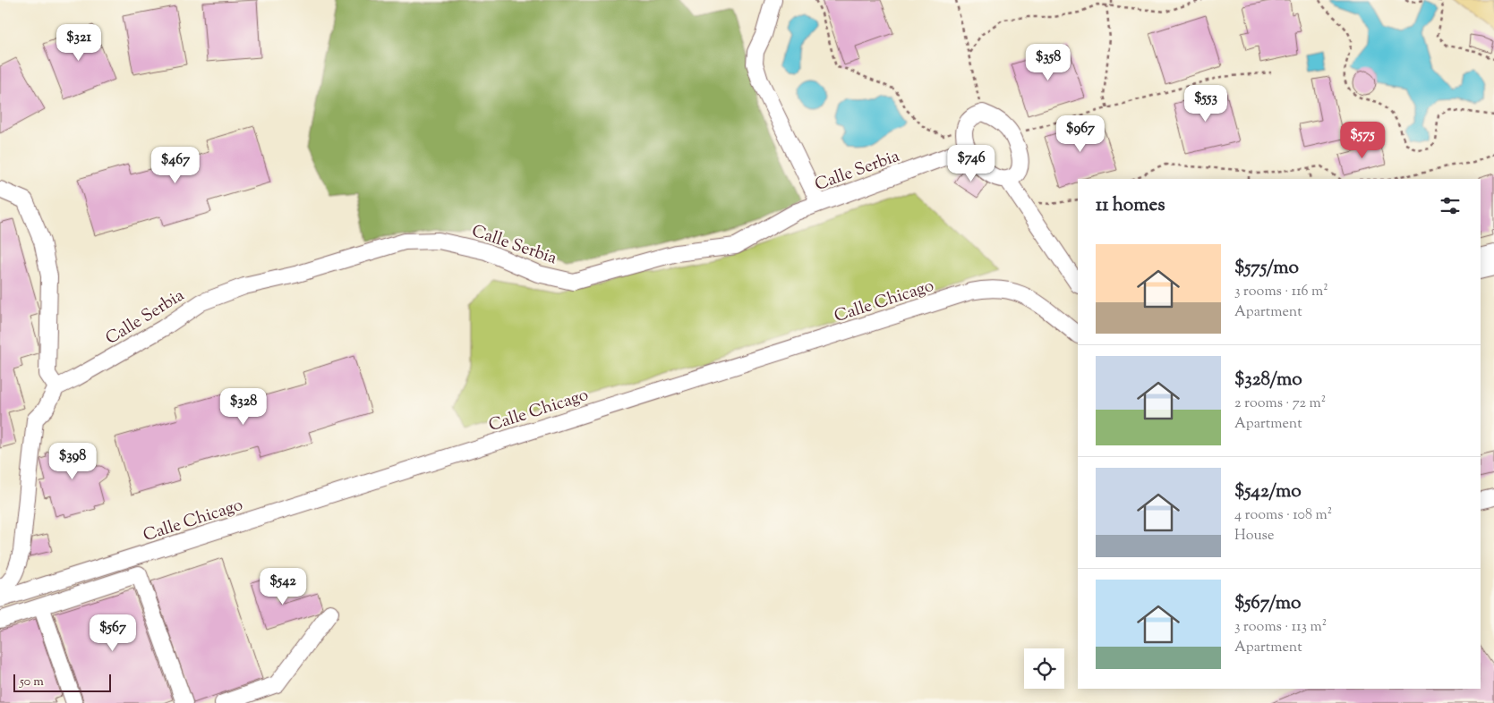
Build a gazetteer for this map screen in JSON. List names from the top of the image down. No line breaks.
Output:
{"streets":{"lane":["Calle Serbia","Calle Chicago"]},"scale_bar":"50 m","page":{"price":["$321","$358","$553","$967","$575","$746","$467","$328","$398","$542","$567"],"heading":"11 homes","list":[{"name":"$575/mo","note":"3 rooms · 116 m² · Apartment"},{"name":"$328/mo","note":"2 rooms · 72 m² · Apartment"},{"name":"$542/mo","note":"4 rooms · 108 m² · House"},{"name":"$567/mo","note":"3 rooms · 113 m² · Apartment"}],"scale":"50 m"}}
